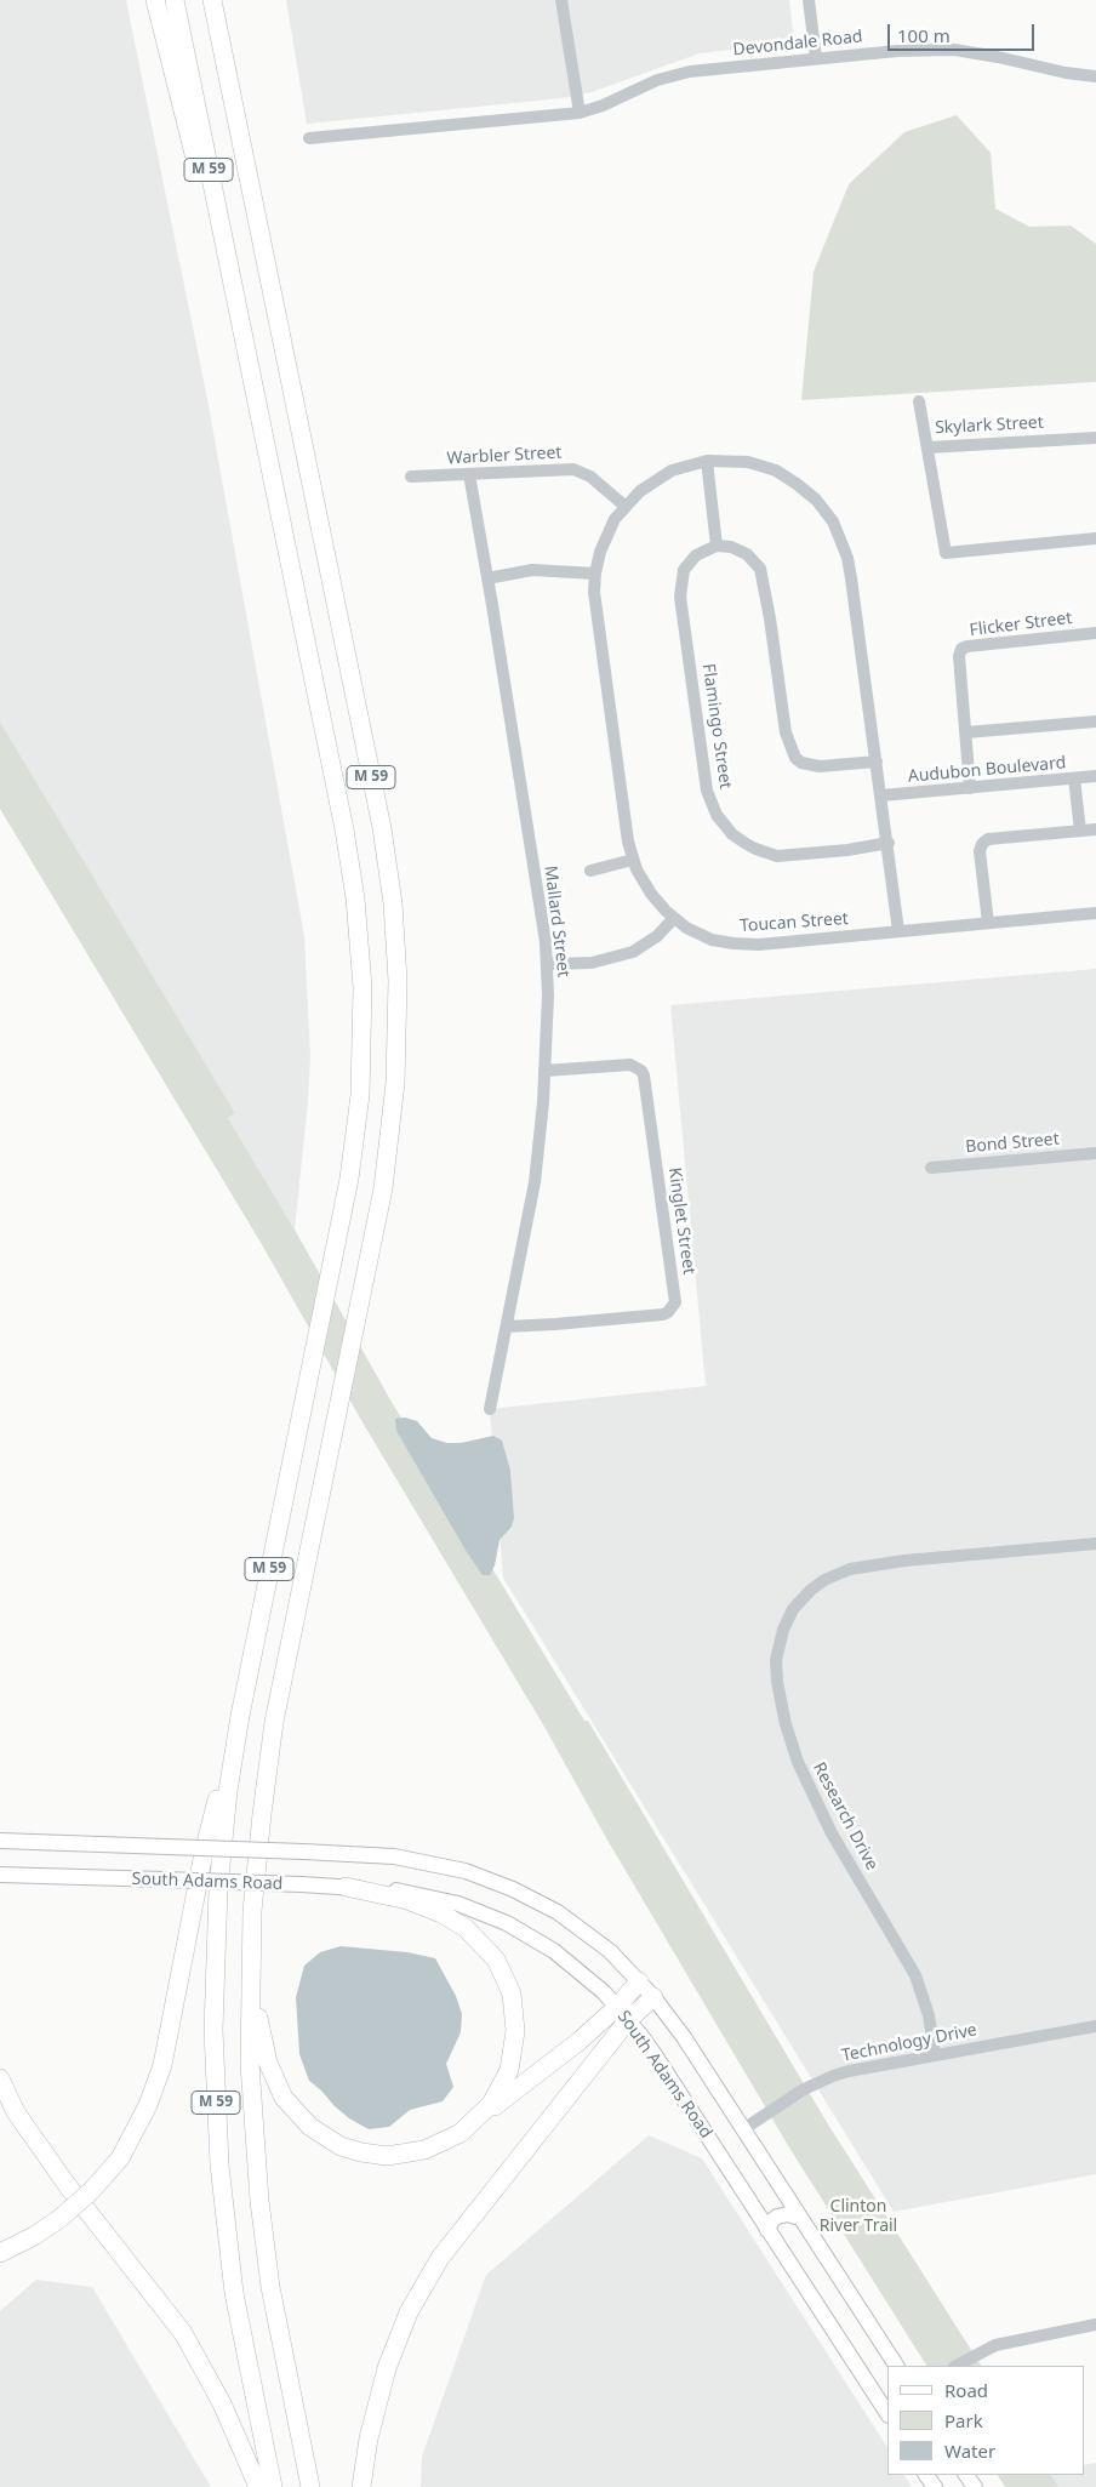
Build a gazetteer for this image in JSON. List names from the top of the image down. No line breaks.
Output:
{"streets":{"highway":["M 59"],"main road":["South Adams Road"],"street":["Devondale Road","Skylark Street","Warbler Street","Flicker Street","Flamingo Street","Audubon Boulevard","Mallard Street","Toucan Street","Bond Street","Kinglet Street","Research Drive","Technology Drive"]},"crossings":[["Warbler Street","Mallard Street"],["Warbler Street","Toucan Street"],["Flicker Street","Audubon Boulevard"],["Flamingo Street","Toucan Street"],["Audubon Boulevard","Toucan Street"],["Mallard Street","Kinglet Street"],["Research Drive","Technology Drive"],["South Adams Road","Technology Drive"]],"parks":["Clinton River Trail"],"legend":["Road","Park","Water"],"scale_bar":"100 m"}
